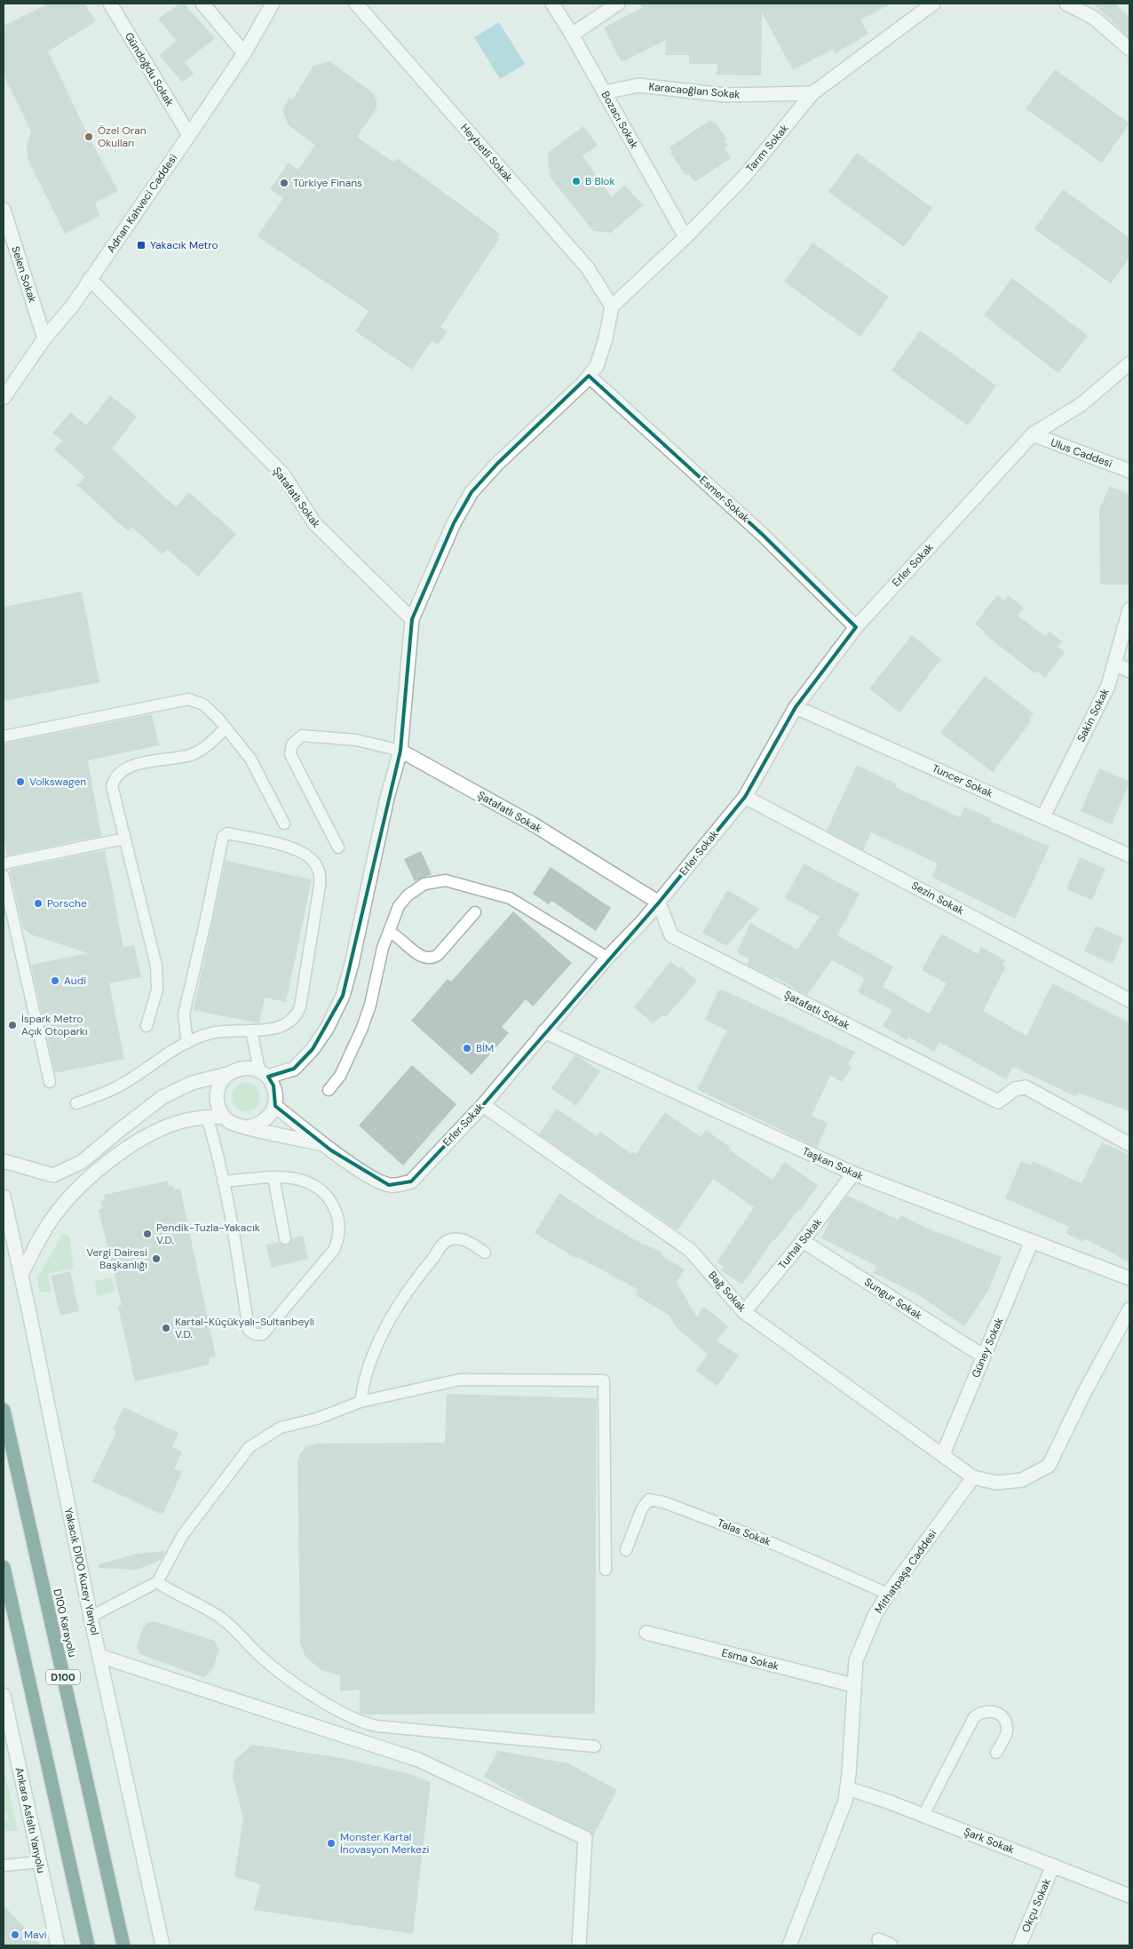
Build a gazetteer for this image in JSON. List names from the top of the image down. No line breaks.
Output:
{"streets":{"highway":["D100 Karayolu","D100"],"street":["Gündoğdu Sokak","Karacaoğlan Sokak","Bozacı Sokak","Tarım Sokak","Heybetli Sokak","Adnan Kahveci Caddesi","Selen Sokak","Ulus Caddesi","Şatafatlı Sokak","Esmer Sokak","Erler Sokak","Sakin Sokak","Tuncer Sokak","Sezin Sokak","Taşkan Sokak","Turhal Sokak","Bağ Sokak","Sungur Sokak","Güney Sokak","Yakacık D100 Kuzey Yanyol","Mithatpaşa Caddesi","Esma Sokak","Ankara Asfaltı Yanyolu","Şark Sokak","Okçu Sokak"],"lane":["Talas Sokak"]},"crossings":[["Gündoğdu Sokak","Adnan Kahveci Caddesi"],["Karacaoğlan Sokak","Bozacı Sokak"],["Karacaoğlan Sokak","Tarım Sokak"],["Bozacı Sokak","Tarım Sokak"],["Tarım Sokak","Heybetli Sokak"],["Adnan Kahveci Caddesi","Selen Sokak"],["Adnan Kahveci Caddesi","Şatafatlı Sokak"],["Ulus Caddesi","Erler Sokak"],["Şatafatlı Sokak","Erler Sokak"],["Esmer Sokak","Erler Sokak"],["Erler Sokak","Tuncer Sokak"],["Erler Sokak","Sezin Sokak"],["Erler Sokak","Taşkan Sokak"],["Erler Sokak","Bağ Sokak"],["Sakin Sokak","Tuncer Sokak"],["Taşkan Sokak","Turhal Sokak"],["Taşkan Sokak","Güney Sokak"],["Turhal Sokak","Bağ Sokak"],["Turhal Sokak","Sungur Sokak"],["Bağ Sokak","Güney Sokak"],["Bağ Sokak","Mithatpaşa Caddesi"],["Sungur Sokak","Güney Sokak"],["Talas Sokak","Mithatpaşa Caddesi"],["Mithatpaşa Caddesi","Esma Sokak"],["Mithatpaşa Caddesi","Şark Sokak"],["Şark Sokak","Okçu Sokak"]],"places":{"other":["Özel Oran Okulları","B Blok","Türkiye Finans","Volkswagen","Porsche","Audi","İspark Metro Açık Otoparkı","BİM","Pendik-Tuzla-Yakacık V.D.","Vergi Dairesi Başkanlığı","Kartal-Küçükyalı-Sultanbeyli V.D.","Monster Kartal İnovasyon Merkezi","Mavi"],"transit":["Yakacık Metro"]}}
